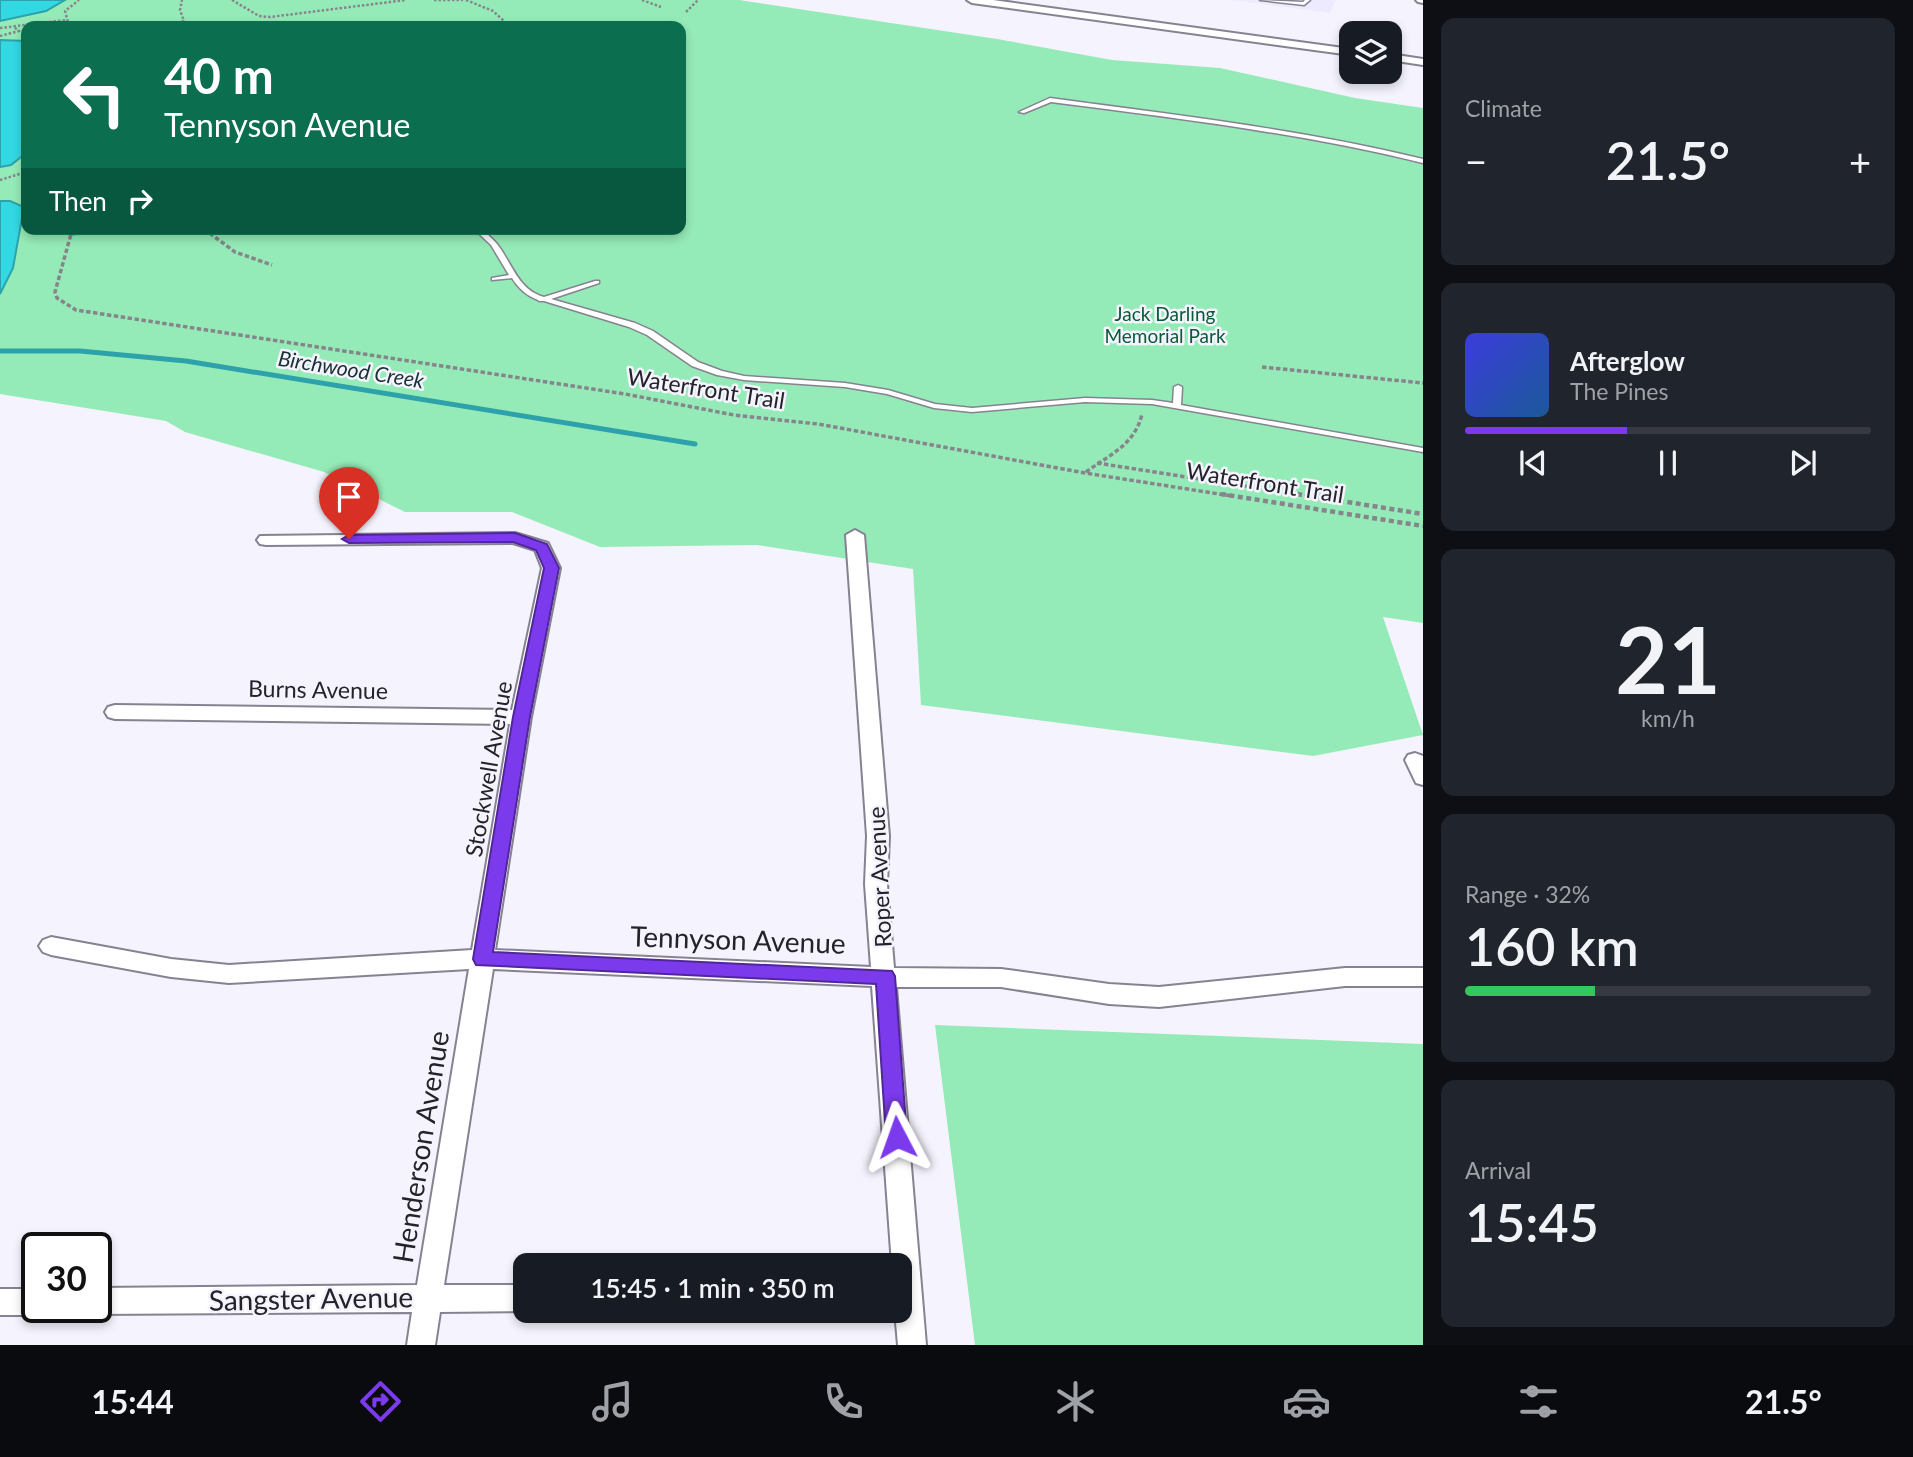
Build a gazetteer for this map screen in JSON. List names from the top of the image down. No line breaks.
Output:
{"streets":{"street":["Burns Avenue","Stockwell Avenue","Roper Avenue","Tennyson Avenue","Henderson Avenue","Sangster Avenue"],"path":["Waterfront Trail"]},"crossings":[["Burns Avenue","Stockwell Avenue"],["Stockwell Avenue","Tennyson Avenue"],["Stockwell Avenue","Henderson Avenue"],["Roper Avenue","Tennyson Avenue"],["Tennyson Avenue","Henderson Avenue"],["Henderson Avenue","Sangster Avenue"]],"water":["Birchwood Creek"],"parks":["Jack Darling Memorial Park"],"page":{"tile":["Climate",["21","km/h"],["Range · 32%","160 km"],["Arrival","15:45"]],"turn":["40 m","Tennyson Avenue"],"heat":["−","21.5°","+"],"then":"Then","song":["Afterglow","The Pines"],"limit":"30","trip":"15:45 · 1 min · 350 m","tabs":["15:44","21.5°"]}}
